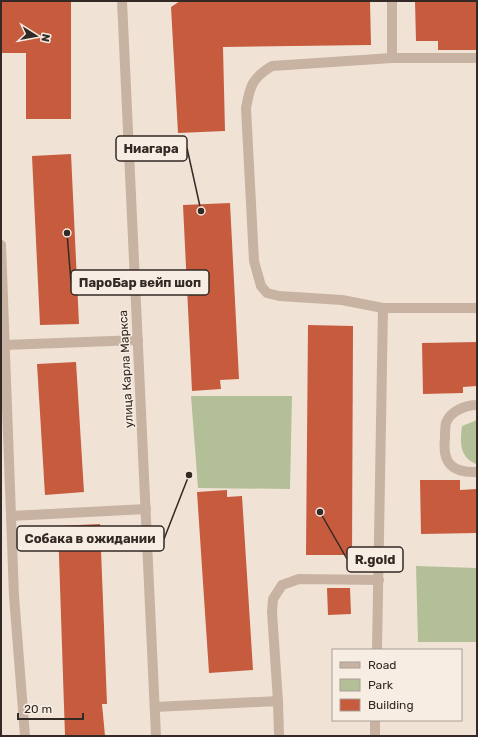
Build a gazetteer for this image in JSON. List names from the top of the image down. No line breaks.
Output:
{"streets":{"street":["улица Карла Маркса"]},"places":["Ниагара","ПароБар вейп шоп","Собака в ожидании","R.gold"],"legend":["Road","Park","Building"],"scale_bar":"20 m","north":"right"}
